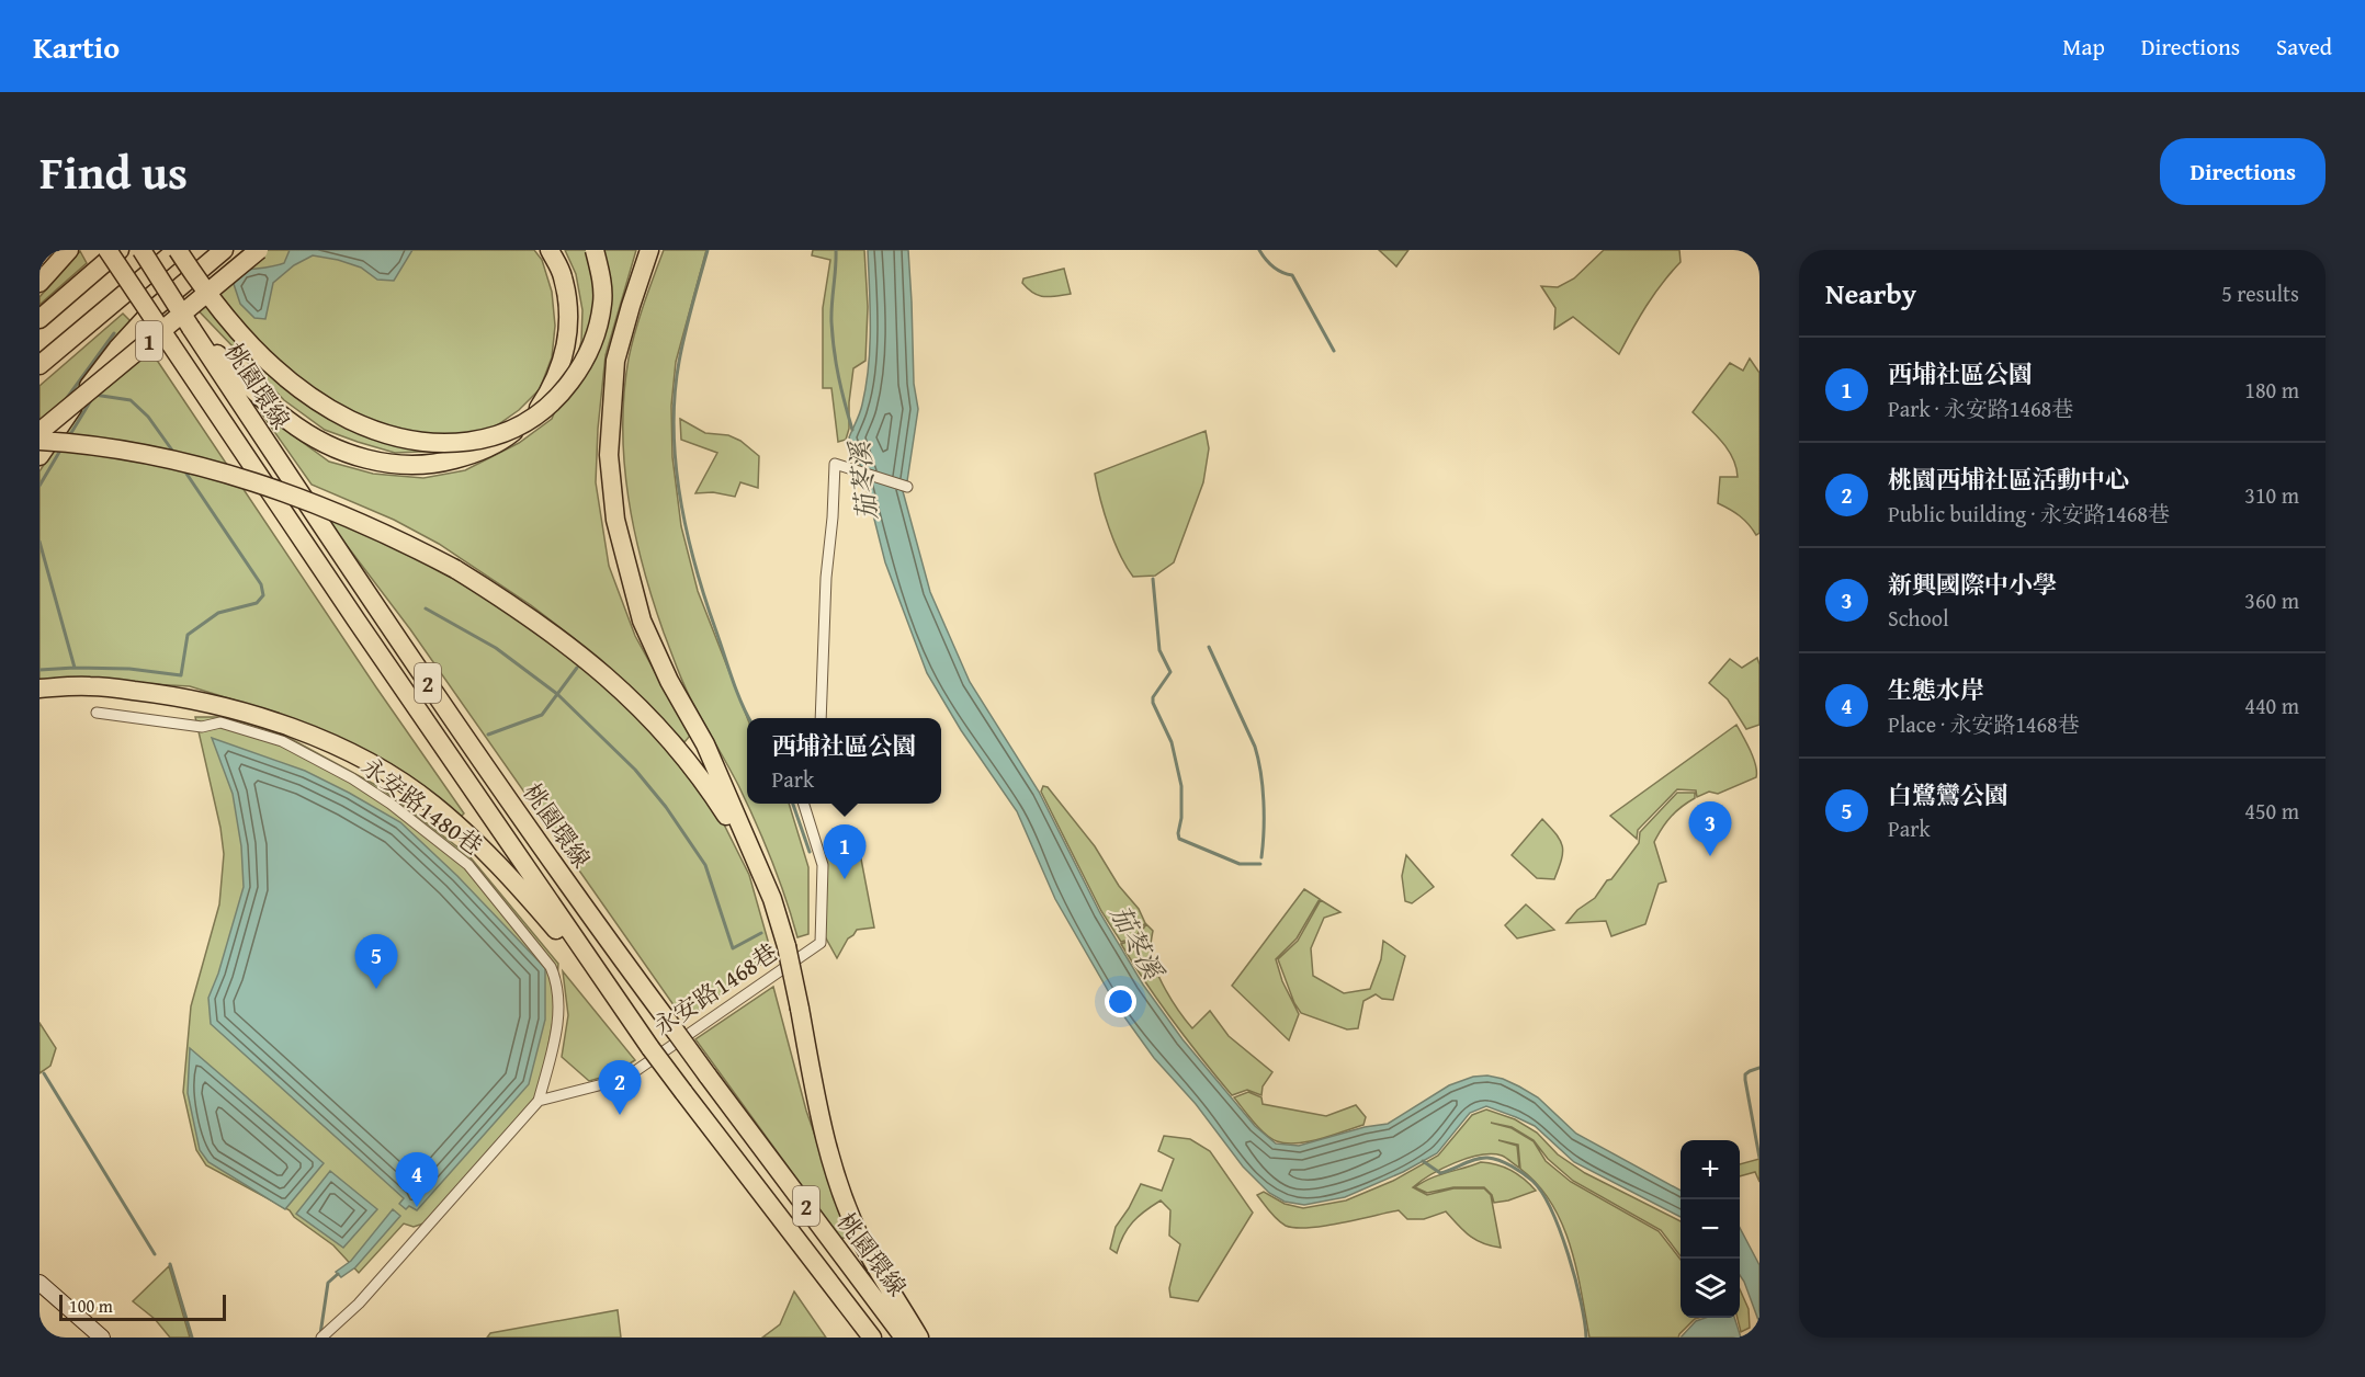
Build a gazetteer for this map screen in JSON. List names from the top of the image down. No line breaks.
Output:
{"streets":{"highway":["1","桃園環線","2"],"street":["永安路1480巷","永安路1468巷"]},"crossings":[["桃園環線","2"],["永安路1480巷","永安路1468巷"]],"water":["茄苳溪"],"scale_bar":"100 m","page":{"header":"Kartio","nav":["Map","Directions","Saved"],"title":"Find us","buttons":"Directions","heading":["Nearby","5 results"],"list":[{"mark":"1","name":"西埔社區公園","note":"Park · 永安路1468巷","value":"180 m"},{"mark":"2","name":"桃園西埔社區活動中心","note":"Public building · 永安路1468巷","value":"310 m"},{"mark":"3","name":"新興國際中小學","note":"School","value":"360 m"},{"mark":"4","name":"生態水岸","note":"Place · 永安路1468巷","value":"440 m"},{"mark":"5","name":"白鷺鸞公園","note":"Park","value":"450 m"}],"popup":["西埔社區公園","Park"],"pins":["3","1","5","2","4"],"map_buttons":["+","−"],"scale":"100 m"}}
